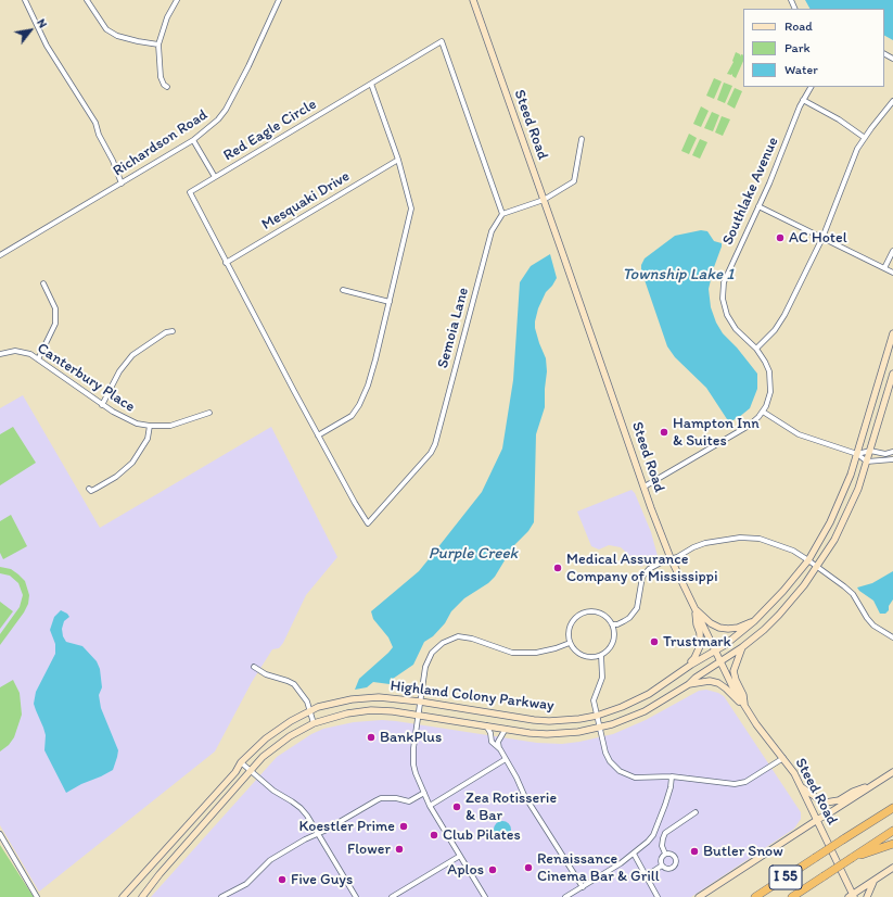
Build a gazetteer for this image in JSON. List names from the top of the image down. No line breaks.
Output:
{"streets":{"highway":["I 55"],"street":["Steed Road","Red Eagle Circle","Richardson Road","Southlake Avenue","Mesquaki Drive","Semoia Lane","Canterbury Place","Highland Colony Parkway"]},"crossings":[["Steed Road","Southlake Avenue"],["Steed Road","Highland Colony Parkway"],["Red Eagle Circle","Mesquaki Drive"],["Red Eagle Circle","Semoia Lane"]],"water":["Township Lake 1","Purple Creek"],"places":["AC Hotel","Hampton Inn & Suites","Medical Assurance Company of Mississippi","Trustmark","BankPlus","Zea Rotisserie & Bar","Koestler Prime","Club Pilates","Flower","Butler Snow","Renaissance Cinema Bar & Grill","Aplos","Five Guys"],"legend":["Road","Park","Water"],"north":"top right"}
